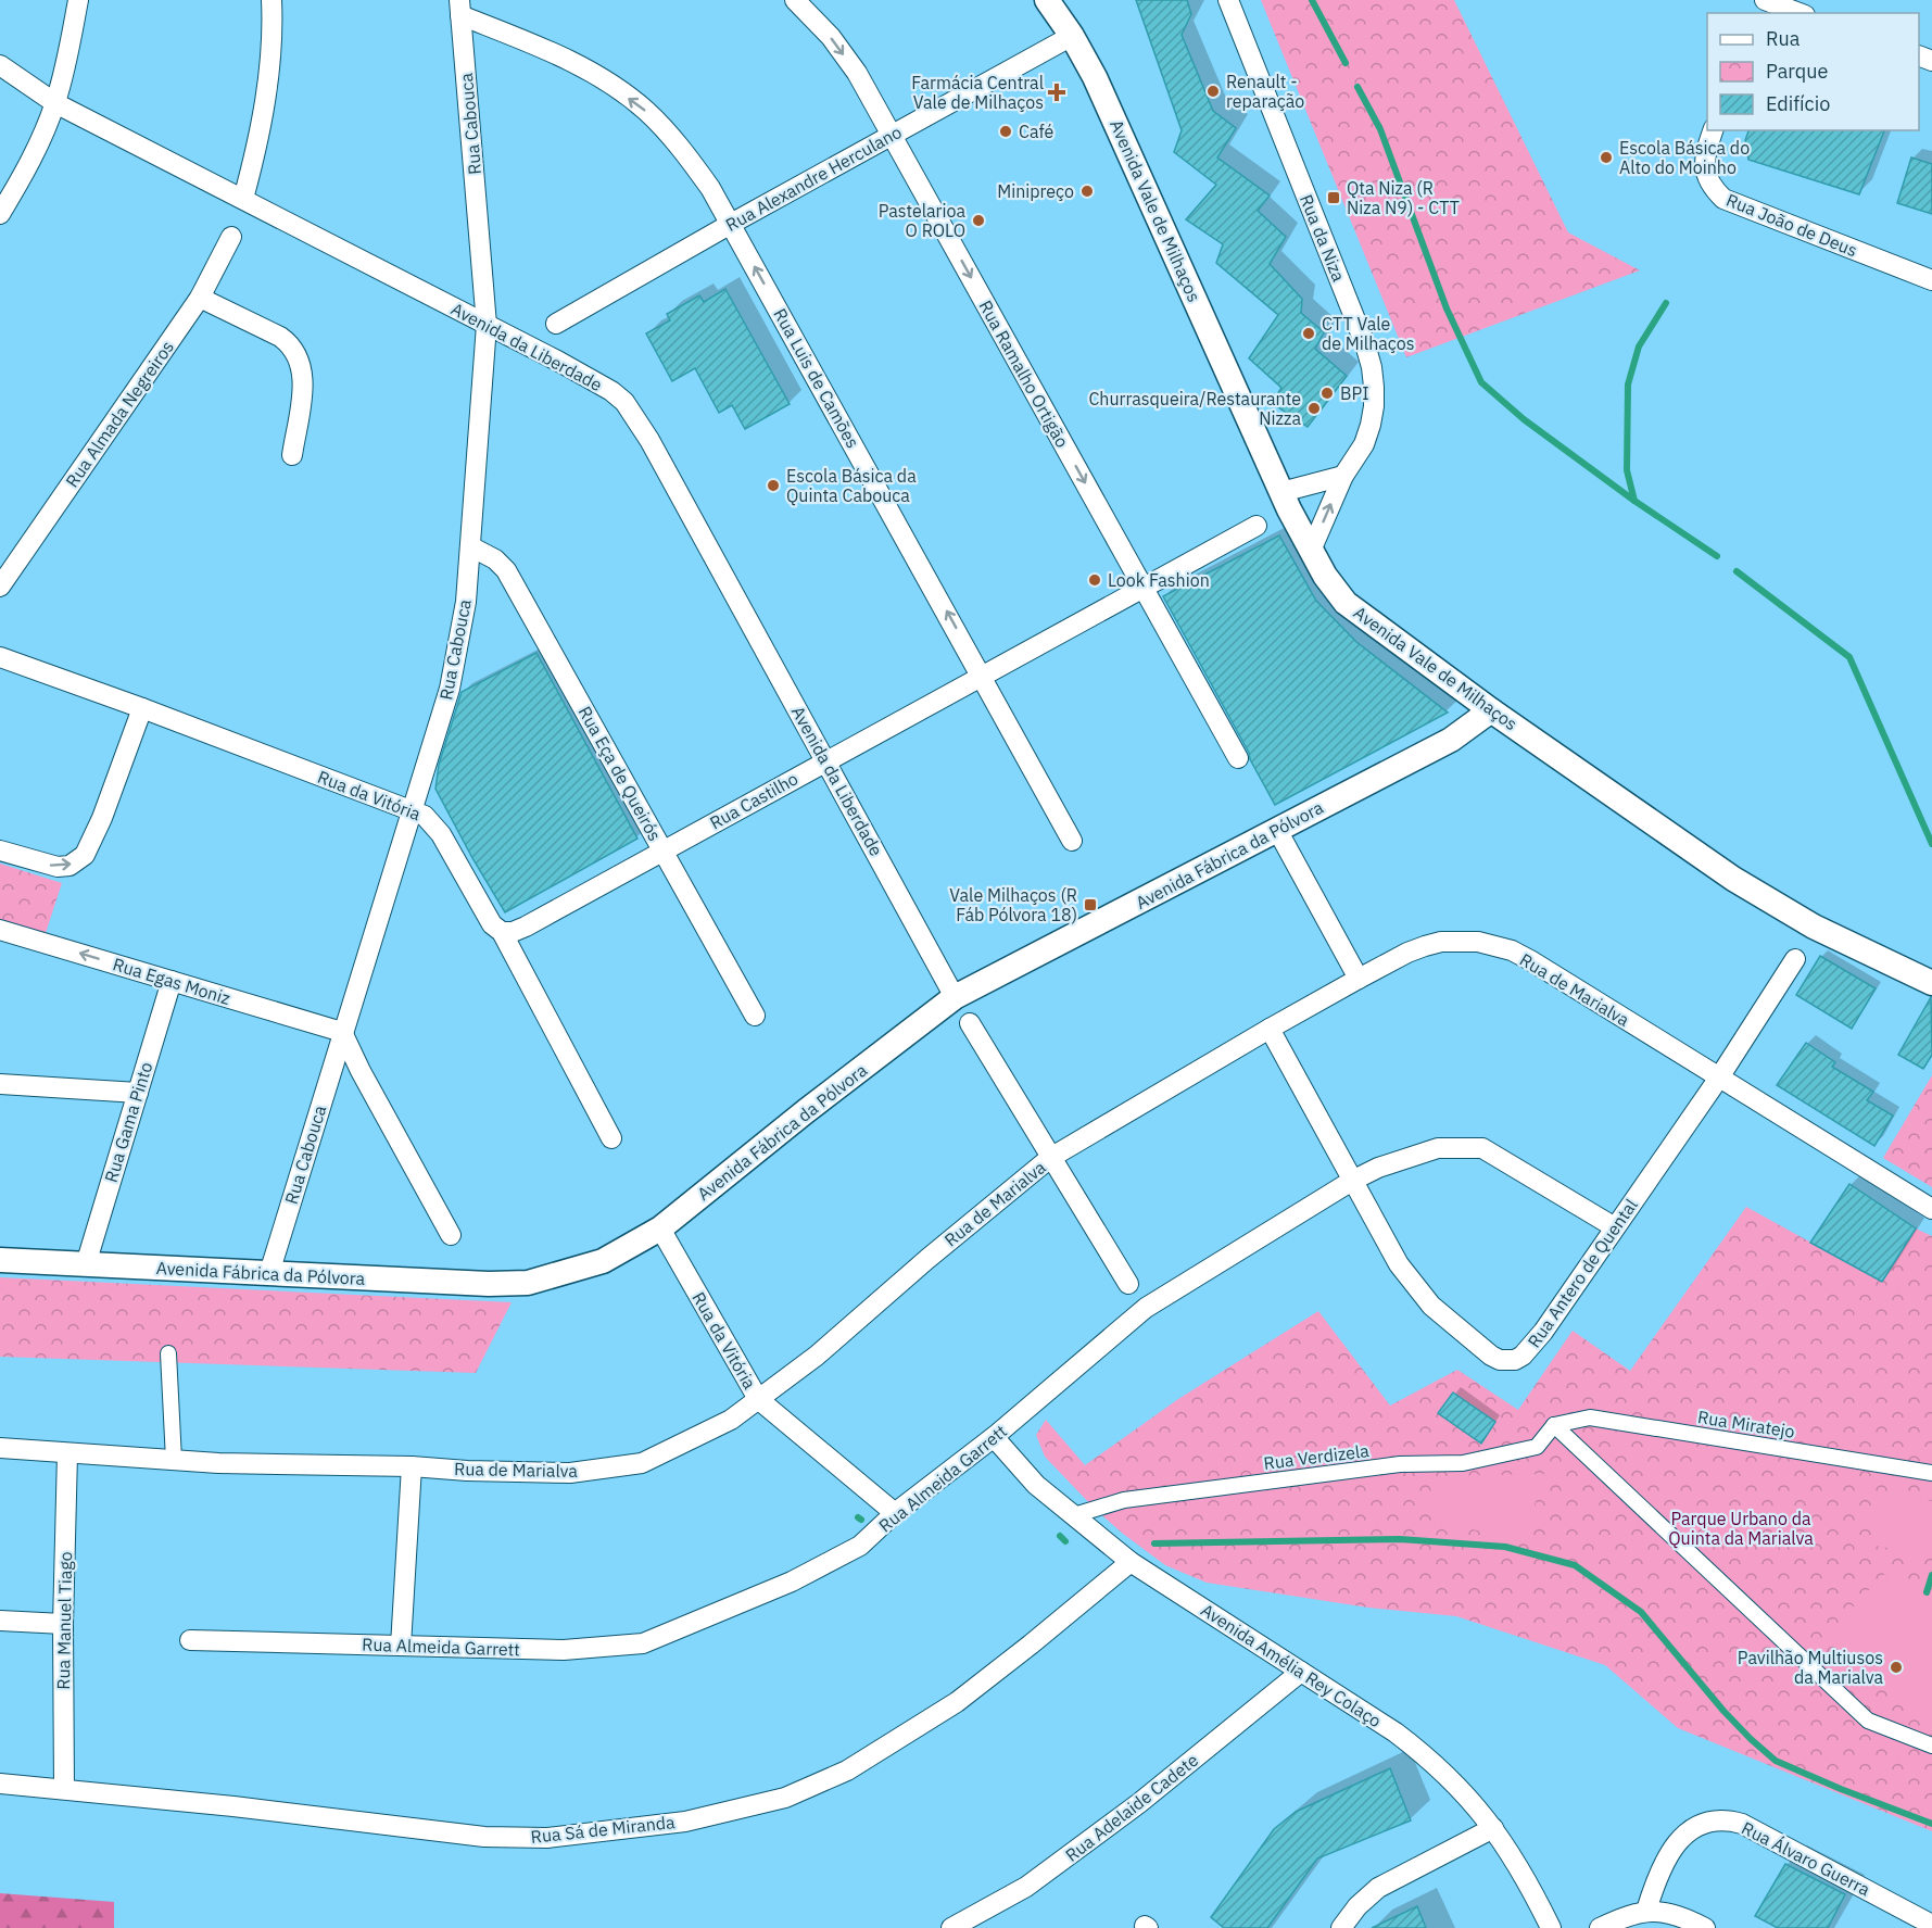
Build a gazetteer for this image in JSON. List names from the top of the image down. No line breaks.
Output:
{"streets":{"street":["Rua Cabouca","Rua Alexandre Herculano","Avenida Vale de Milhaços","Rua João de Deus","Rua da Niza","Avenida da Liberdade","Rua Ramalho Ortigão","Rua Luis de Camões","Rua Almada Negreiros","Rua Eça de Queirós","Rua da Vitória","Rua Castilho","Avenida Fábrica da Pólvora","Rua Egas Moniz","Rua de Marialva","Rua Gama Pinto","Rua Antero de Quental","Rua Miratejo","Rua Verdizela","Rua Almeida Garrett","Rua Manuel Tiago","Avenida Amélia Rey Colaço","Rua Adelaide Cadete","Rua Sá de Miranda","Rua Álvaro Guerra"]},"crossings":[["Rua Cabouca","Avenida da Liberdade"],["Rua Cabouca","Rua Luis de Camões"],["Rua Cabouca","Rua Eça de Queirós"],["Rua Cabouca","Rua da Vitória"],["Rua Cabouca","Avenida Fábrica da Pólvora"],["Rua Cabouca","Rua Egas Moniz"],["Rua Alexandre Herculano","Avenida Vale de Milhaços"],["Rua Alexandre Herculano","Rua Ramalho Ortigão"],["Rua Alexandre Herculano","Rua Luis de Camões"],["Avenida Vale de Milhaços","Rua da Niza"],["Avenida Vale de Milhaços","Avenida Fábrica da Pólvora"],["Avenida da Liberdade","Rua Castilho"],["Avenida da Liberdade","Avenida Fábrica da Pólvora"],["Rua Ramalho Ortigão","Rua Castilho"],["Rua Luis de Camões","Rua Castilho"],["Rua Eça de Queirós","Rua Castilho"],["Rua da Vitória","Rua Castilho"],["Rua da Vitória","Avenida Fábrica da Pólvora"],["Rua da Vitória","Rua de Marialva"],["Rua da Vitória","Rua Almeida Garrett"],["Avenida Fábrica da Pólvora","Rua Gama Pinto"],["Rua Egas Moniz","Rua Gama Pinto"],["Rua de Marialva","Rua Antero de Quental"],["Rua de Marialva","Rua Manuel Tiago"],["Rua Antero de Quental","Rua Almeida Garrett"],["Rua Miratejo","Rua Verdizela"],["Rua Verdizela","Avenida Amélia Rey Colaço"],["Rua Almeida Garrett","Avenida Amélia Rey Colaço"],["Rua Manuel Tiago","Rua Sá de Miranda"],["Avenida Amélia Rey Colaço","Rua Adelaide Cadete"],["Avenida Amélia Rey Colaço","Rua Sá de Miranda"]],"one_way":["Rua Ramalho Ortigão","Rua Luis de Camões"],"parks":["Parque Urbano da Quinta da Marialva"],"places":{"other":["Renault - reparação","Café","Escola Básica do Alto do Moinho","Minipreço","Pastelarioa O ROLO","CTT Vale de Milhaços","BPI","Churrasqueira/Restaurante Nizza","Escola Básica da Quinta Cabouca","Look Fashion","Pavilhão Multiusos da Marialva"],"health":["Farmácia Central Vale de Milhaços"],"transit":["Qta Niza (R Niza N9) - CTT","Vale Milhaços (R Fáb Pólvora 18)"]},"legend":["Rua","Parque","Edifício"]}
